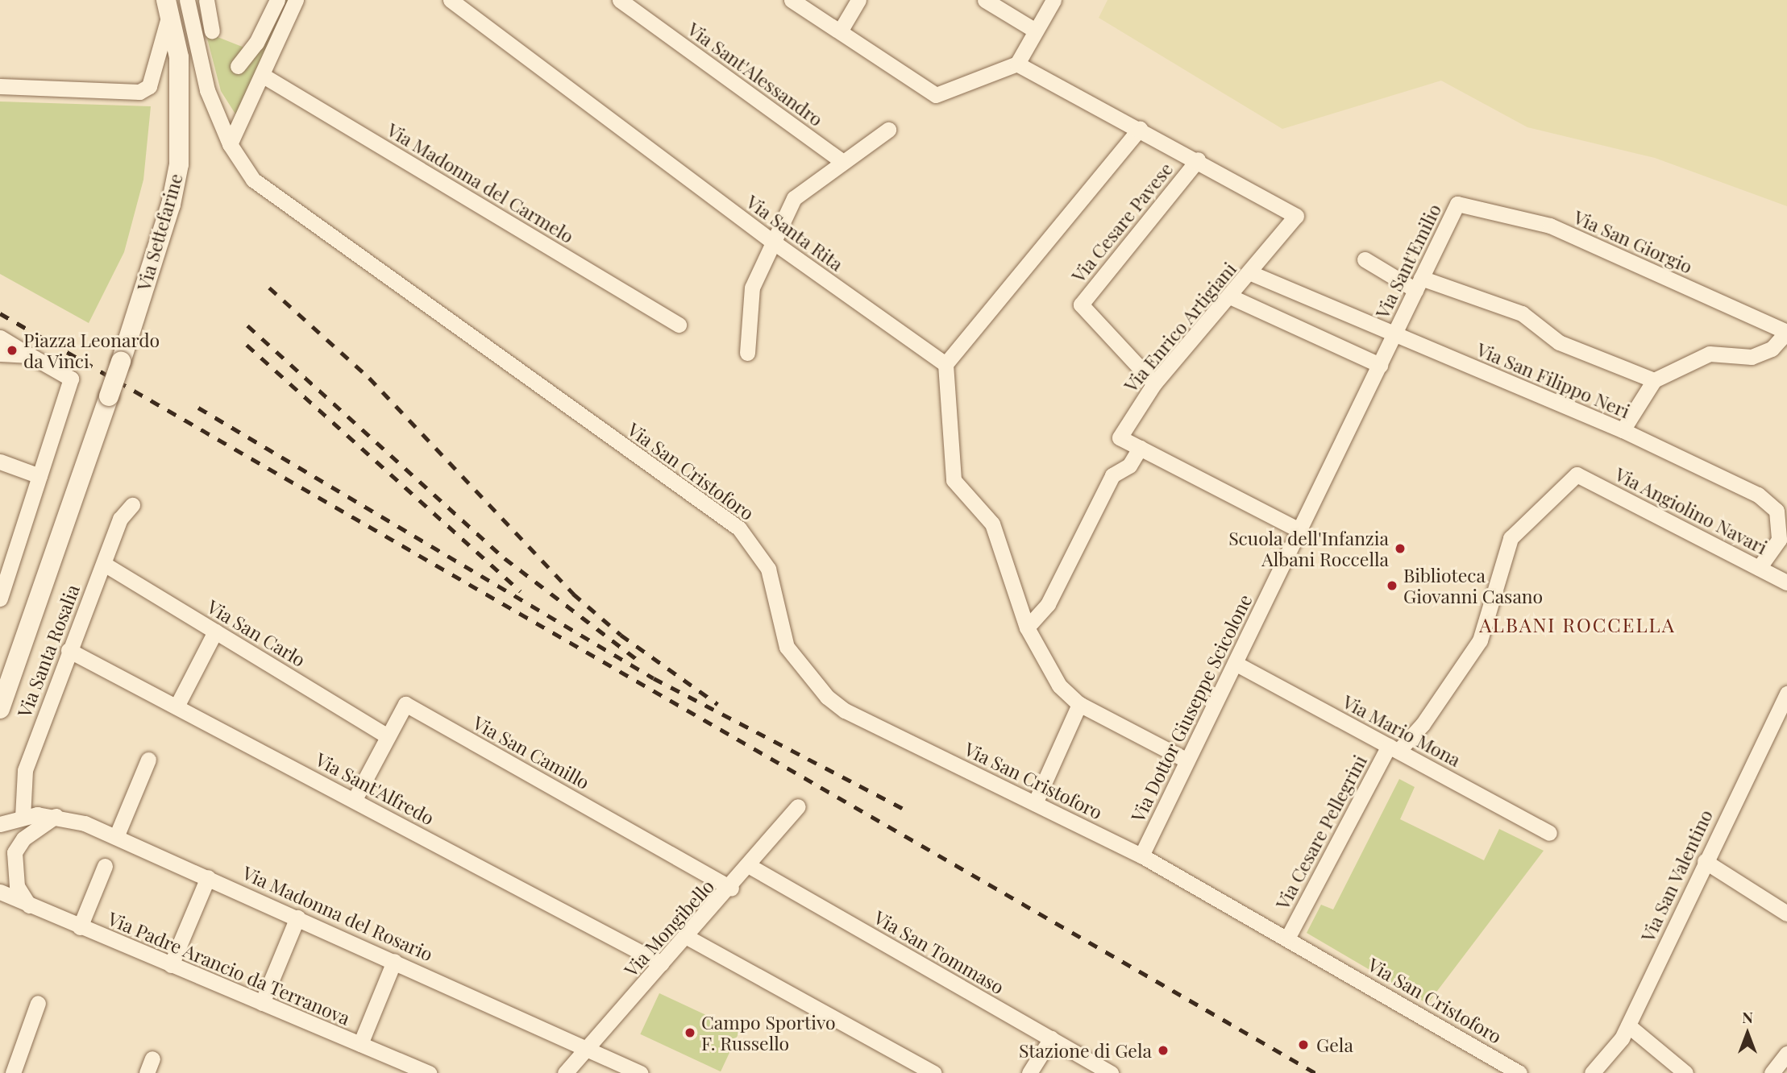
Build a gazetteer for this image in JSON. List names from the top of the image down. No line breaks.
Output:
{"streets":{"street":["Via Sant'Alessandro","Via Madonna del Carmelo","Via Cesare Pavese","Via Settefarine","Via Santa Rita","Via San Giorgio","Via Sant'Emilio","Via Enrico Artigiani","Via San Filippo Neri","Via San Cristoforo","Via Angiolino Navari","Via San Carlo","Via Santa Rosalia","Via Dottor Giuseppe Scicolone","Via Mario Mona","Via San Camillo","Via Sant'Alfredo","Via Cesare Pellegrini","Via San Valentino","Via Madonna del Rosario","Via Mongibello","Via San Tommaso","Via Padre Arancio da Terranova"]},"crossings":[["Via Cesare Pavese","Via Enrico Artigiani"],["Via San Giorgio","Via Sant'Emilio"],["Via Sant'Emilio","Via San Filippo Neri"],["Via Sant'Emilio","Via Dottor Giuseppe Scicolone"],["Via Enrico Artigiani","Via San Filippo Neri"],["Via San Filippo Neri","Via Angiolino Navari"],["Via San Filippo Neri","Via Dottor Giuseppe Scicolone"],["Via San Cristoforo","Via Dottor Giuseppe Scicolone"],["Via San Cristoforo","Via Cesare Pellegrini"],["Via Angiolino Navari","Via Cesare Pellegrini"],["Via San Carlo","Via Santa Rosalia"],["Via San Carlo","Via San Camillo"],["Via Santa Rosalia","Via Sant'Alfredo"],["Via Santa Rosalia","Via Madonna del Rosario"],["Via Dottor Giuseppe Scicolone","Via Mario Mona"],["Via Mario Mona","Via Cesare Pellegrini"],["Via San Camillo","Via Sant'Alfredo"],["Via San Camillo","Via Mongibello"],["Via Sant'Alfredo","Via Mongibello"],["Via Madonna del Rosario","Via Mongibello"],["Via Mongibello","Via San Tommaso"]],"districts":["ALBANI ROCCELLA"],"places":["Piazza Leonardo da Vinci","Scuola dell'Infanzia Albani Roccella","Biblioteca Giovanni Casano","Campo Sportivo F. Russello","Gela","Stazione di Gela"],"north":"top"}
